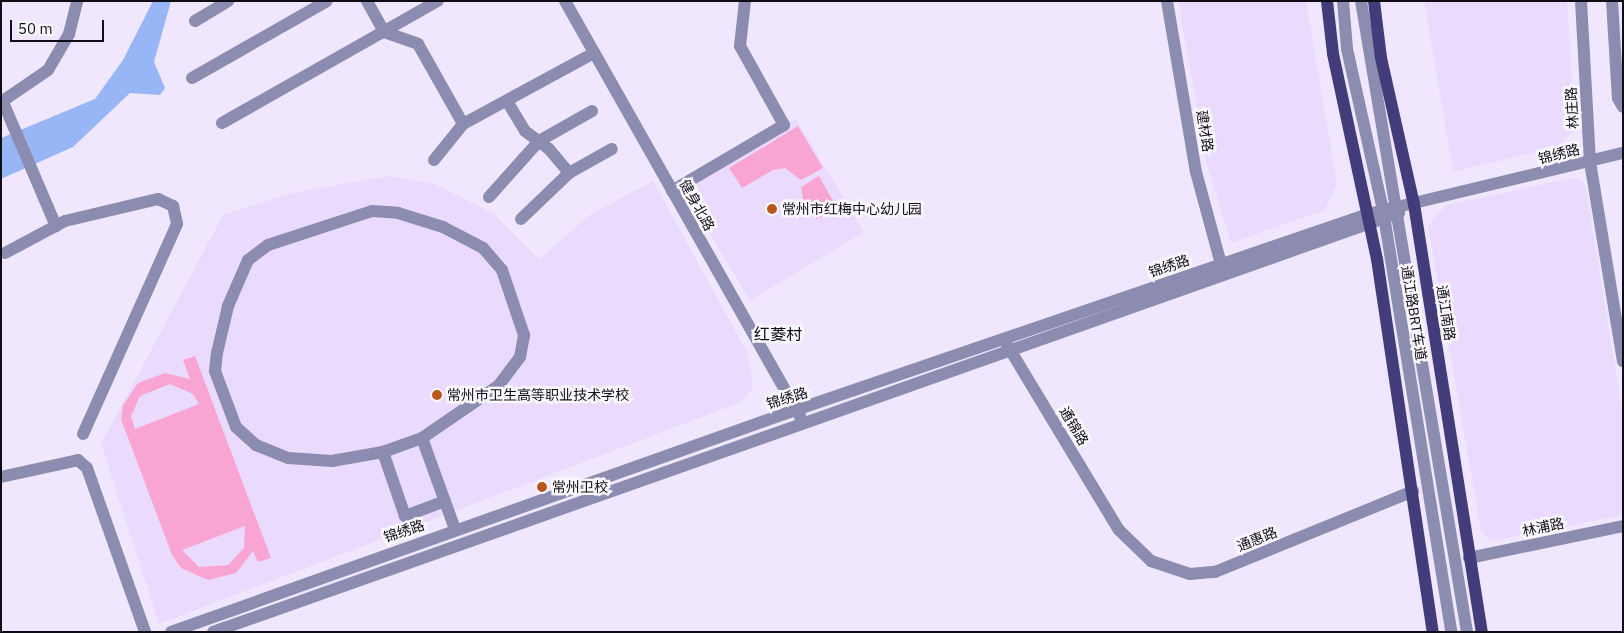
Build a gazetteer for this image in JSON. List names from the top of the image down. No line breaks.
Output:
{"streets":{"main road":["通江南路"],"street":["林庄路","建材路","锦绣路","健身北路","通江路BRT车道","通锦路","林浦路","通惠路"]},"crossings":[["林庄路","锦绣路"],["建材路","锦绣路"],["锦绣路","健身北路"],["锦绣路","通江路BRT车道"],["锦绣路","通江南路"],["锦绣路","通锦路"],["通江南路","林浦路"],["通锦路","通惠路"]],"districts":["红菱村"],"places":["常州市红梅中心幼儿园","常州市卫生高等职业技术学校","常州卫校"],"scale_bar":"50 m"}
